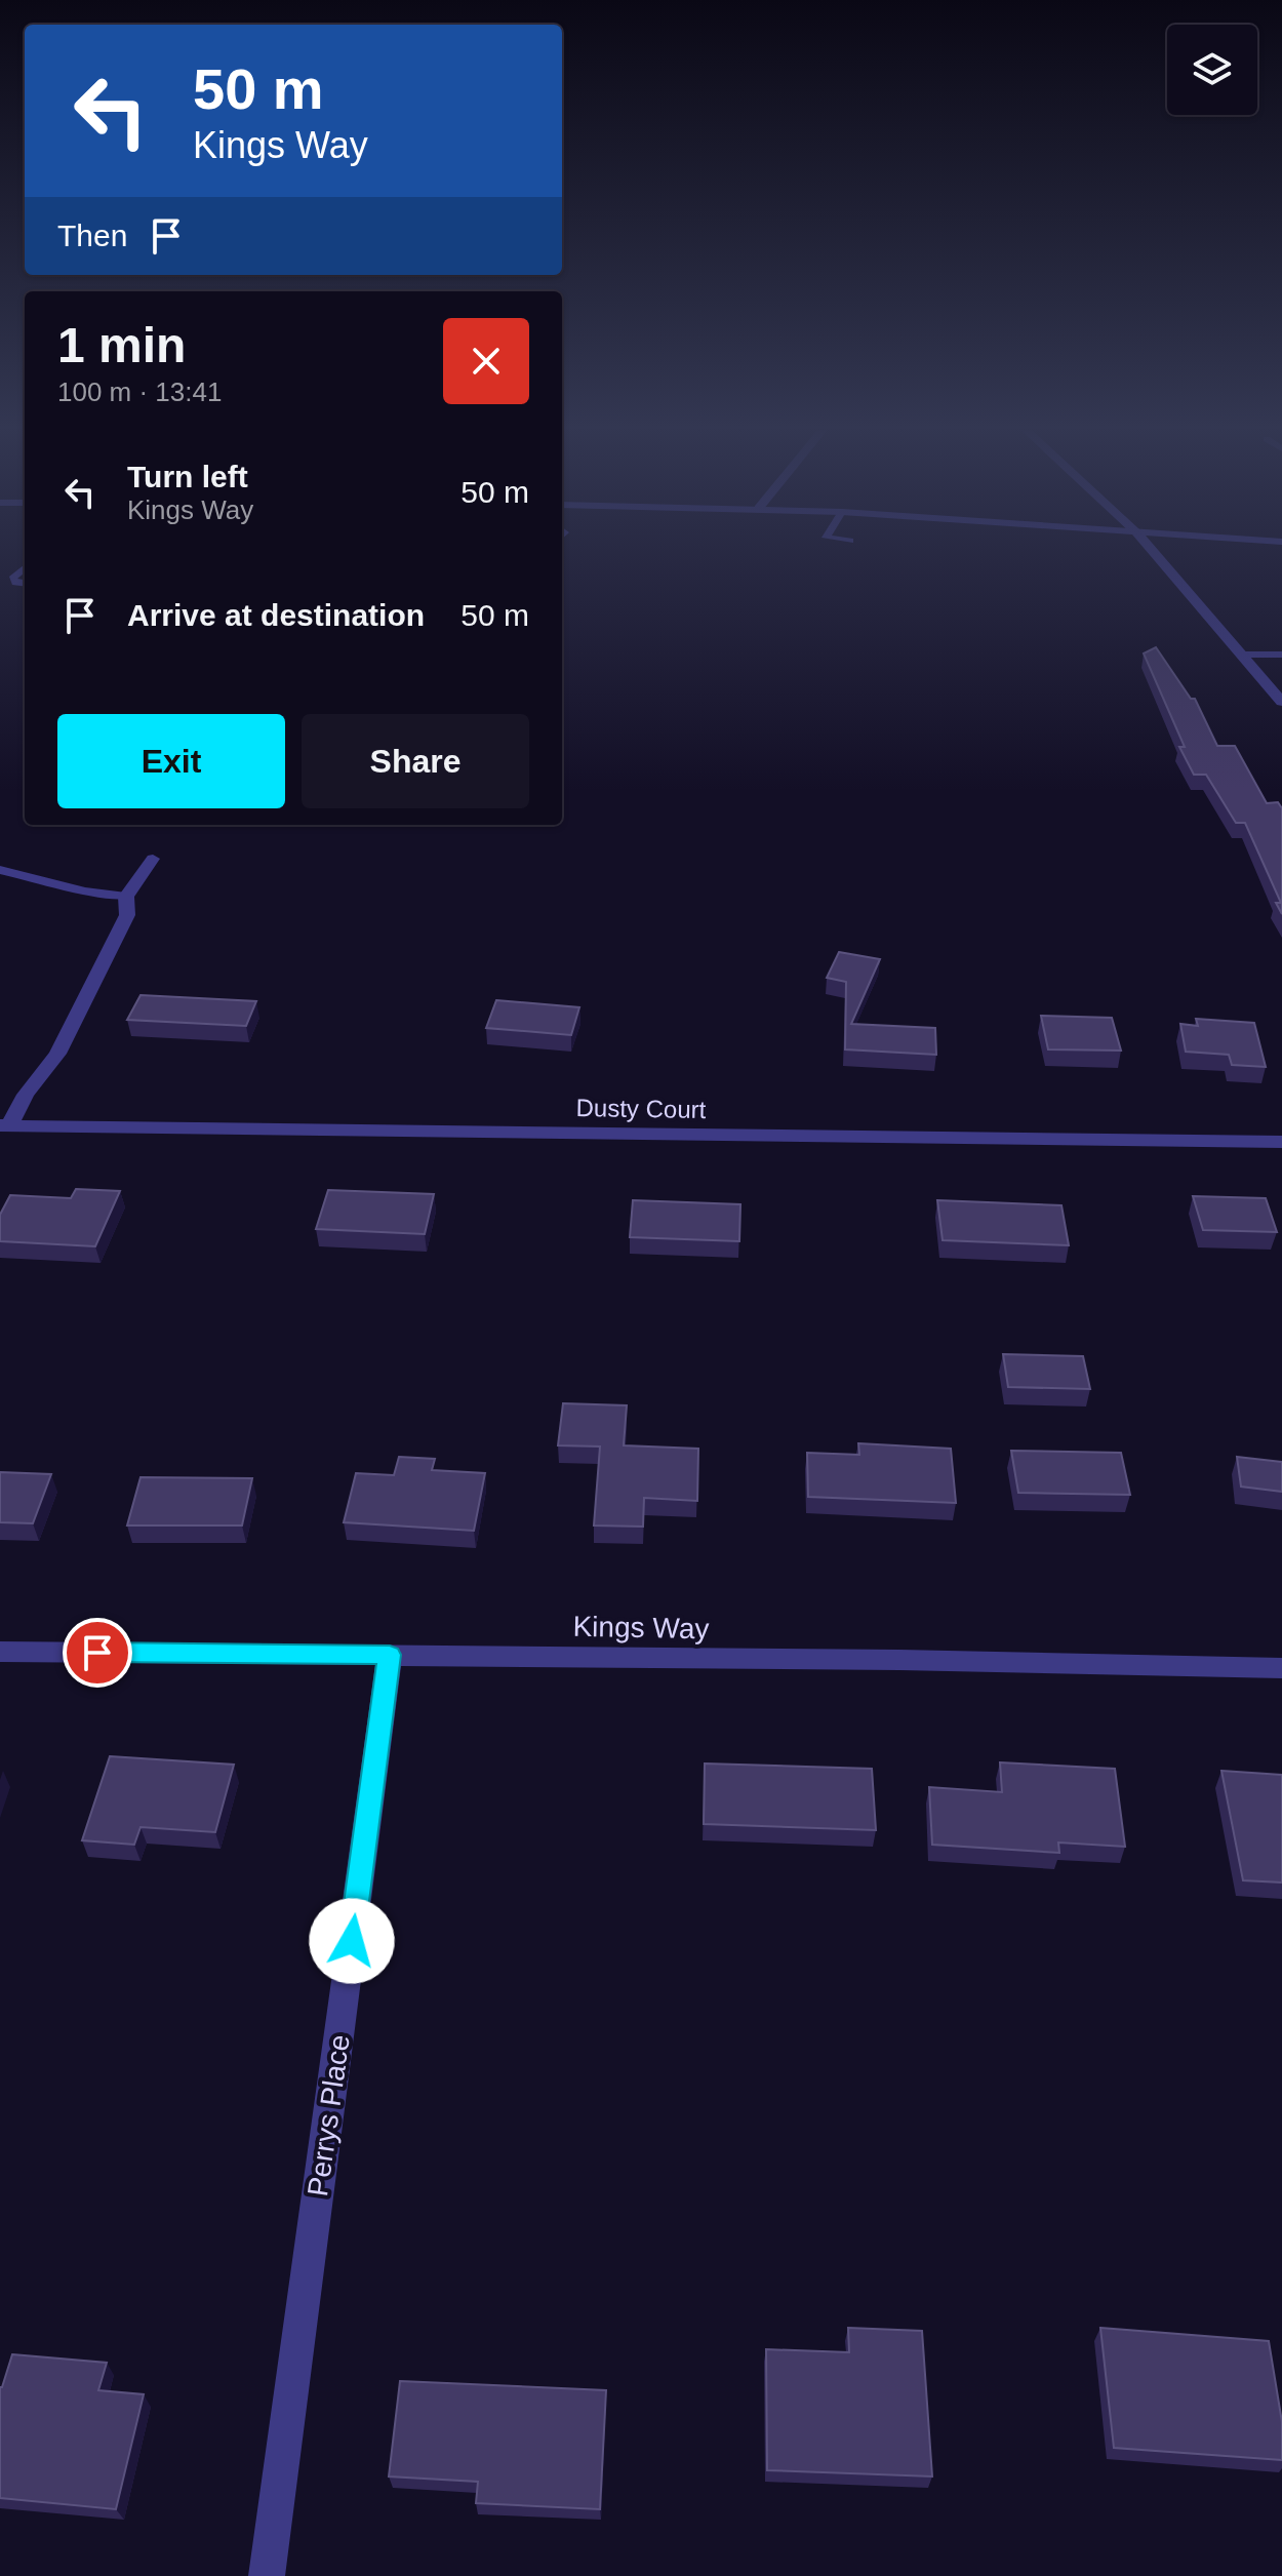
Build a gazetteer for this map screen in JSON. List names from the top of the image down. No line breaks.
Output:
{"streets":{"street":["Dusty Court","Kings Way","Perrys Place"]},"crossings":[["Kings Way","Perrys Place"]],"page":{"turn":["50 m","Kings Way"],"then":"Then","heading":["1 min","100 m · 13:41"],"list":[{"name":"Turn left","note":"Kings Way","value":"50 m"},{"name":"Arrive at destination","value":"50 m"}],"buttons":["Exit","Share"]}}
